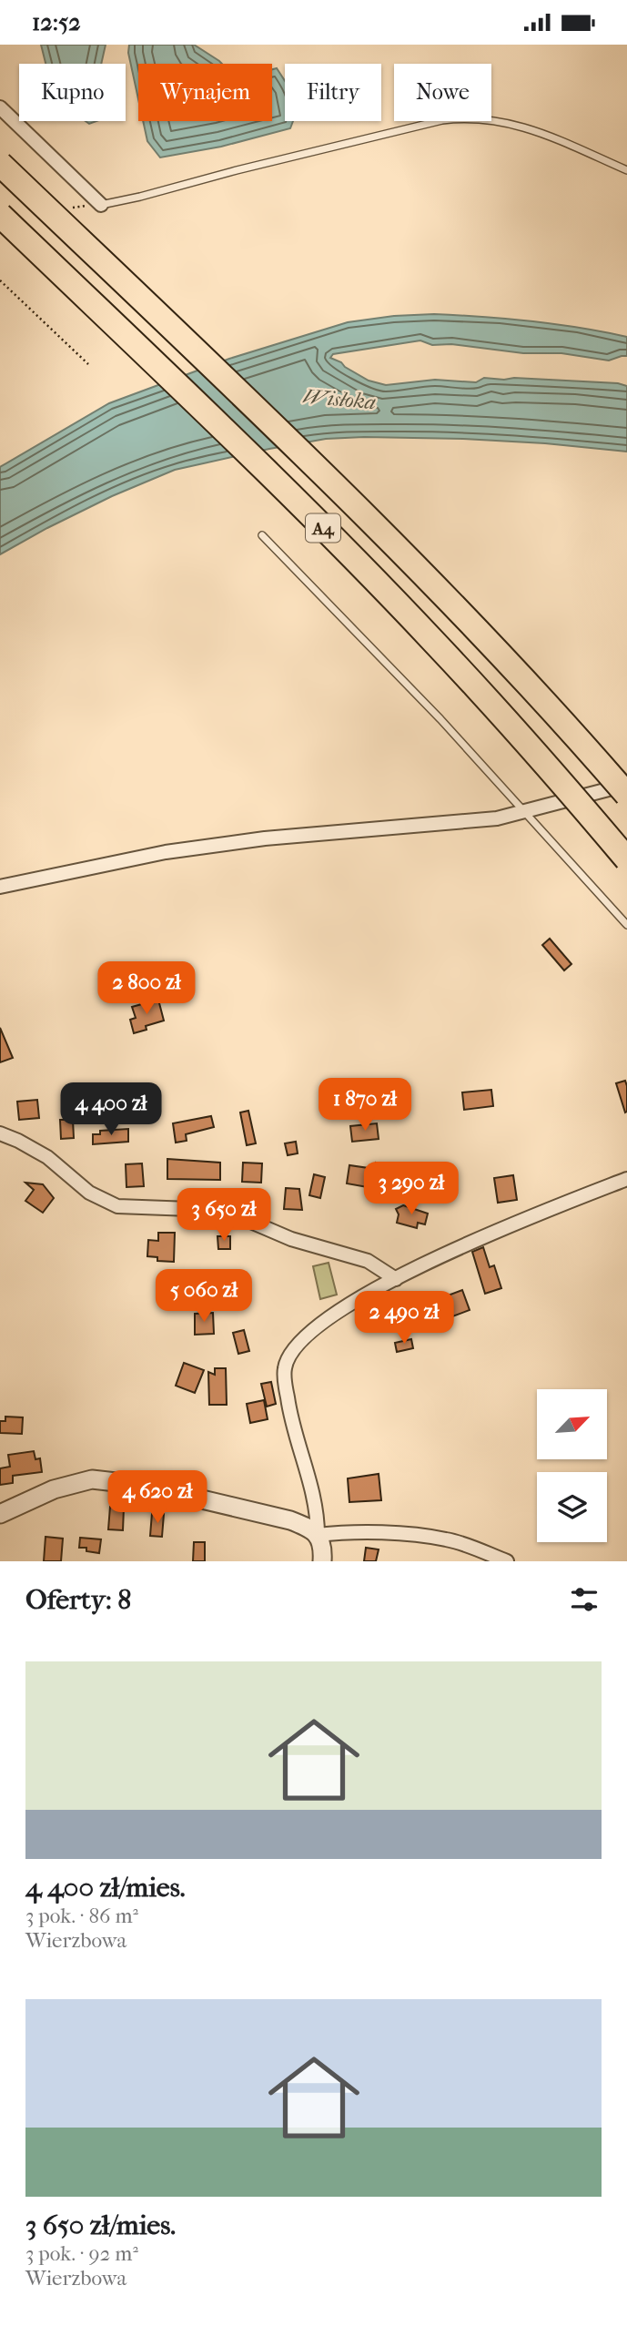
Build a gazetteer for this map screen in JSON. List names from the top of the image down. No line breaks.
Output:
{"streets":{"highway":["A4"]},"water":["Wisłoka"],"north":"top right","page":{"status":"12:52","chip":["Kupno","Wynajem","Filtry","Nowe"],"price":["2 800 zł","1 870 zł","4 400 zł","3 290 zł","3 650 zł","5 060 zł","2 490 zł","4 620 zł"],"heading":"Oferty: 8","list":[{"name":"4 400 zł/mies.","note":"3 pok. · 86 m² · Wierzbowa"},{"name":"3 650 zł/mies.","note":"3 pok. · 92 m² · Wierzbowa"}]}}
